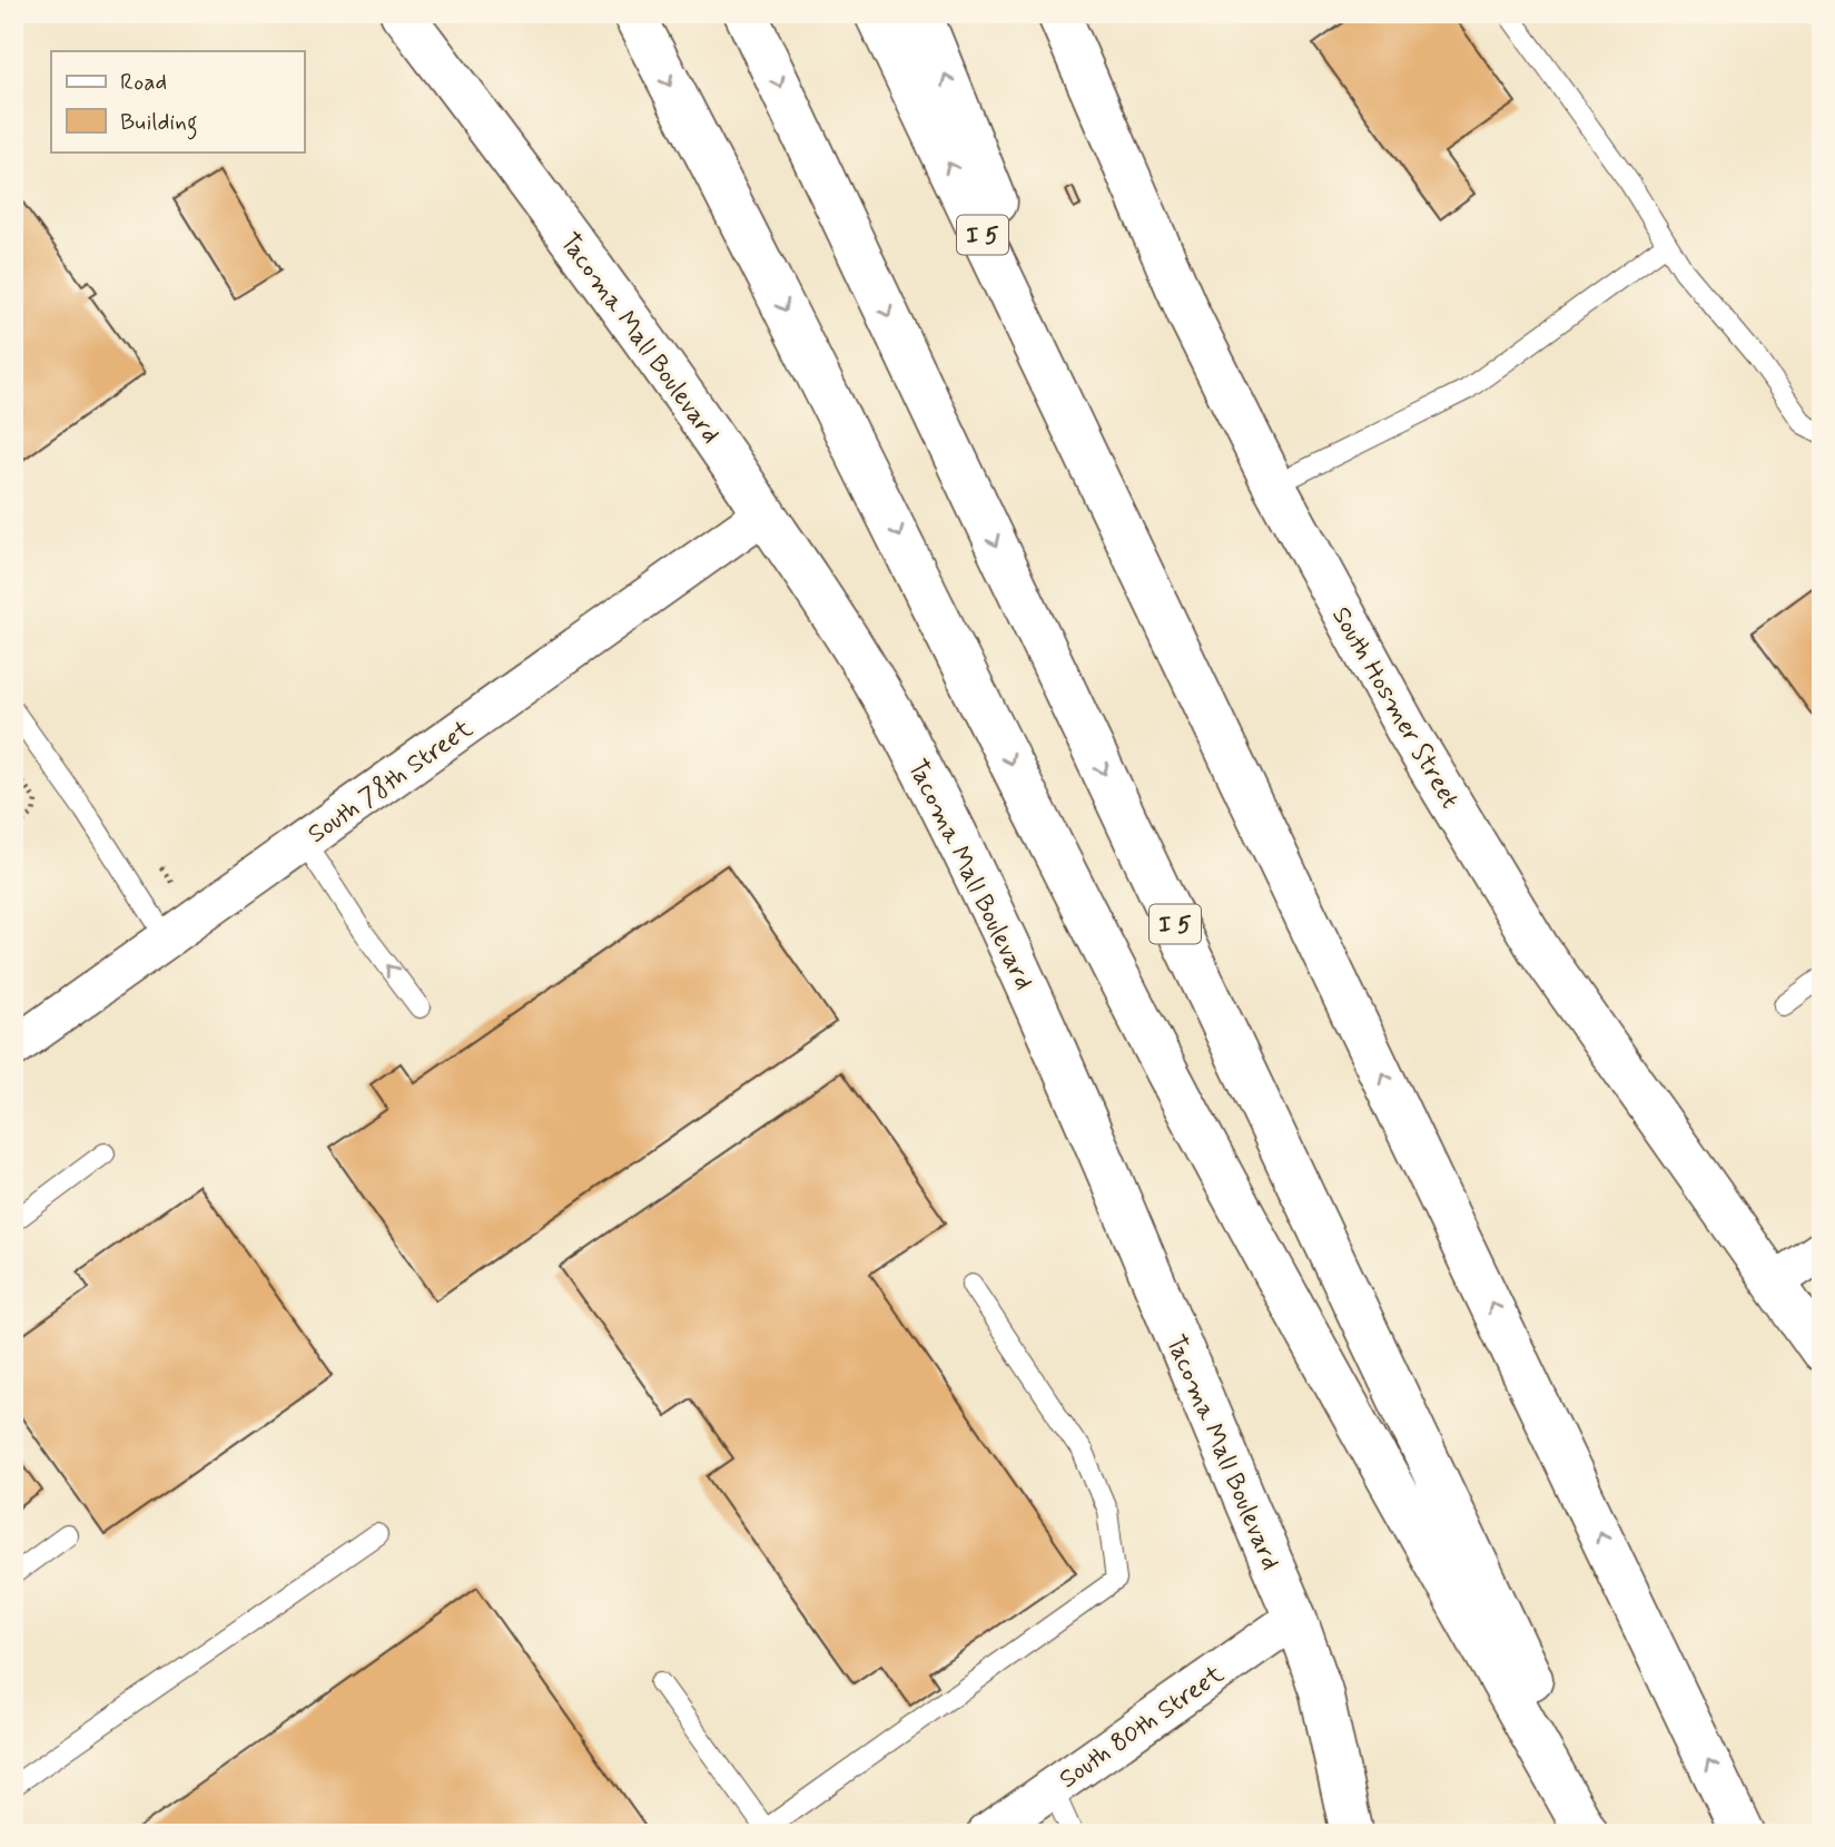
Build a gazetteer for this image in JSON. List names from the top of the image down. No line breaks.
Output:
{"streets":{"main road":["I 5","Tacoma Mall Boulevard","South Hosmer Street"],"street":["South 78th Street","South 80th Street"]},"crossings":[["Tacoma Mall Boulevard","South 78th Street"],["Tacoma Mall Boulevard","South 80th Street"]],"legend":["Road","Building"]}
